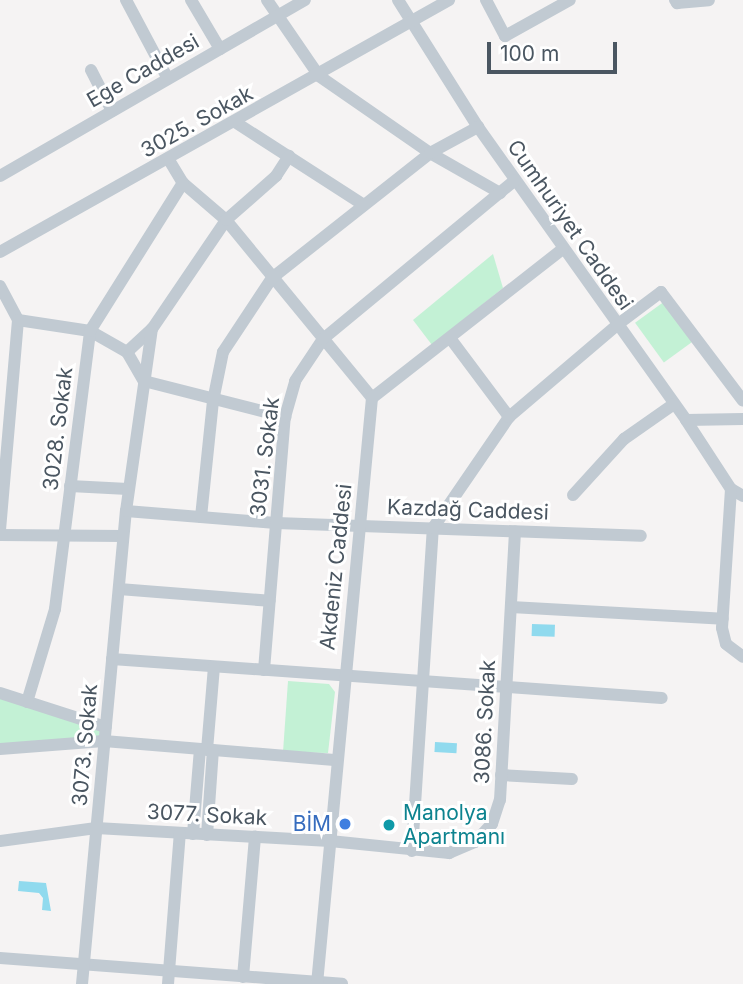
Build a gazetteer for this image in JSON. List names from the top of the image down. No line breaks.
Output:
{"streets":{"street":["Ege Caddesi","3025. Sokak","Cumhuriyet Caddesi","3028. Sokak","3031. Sokak","Kazdağ Caddesi","Akdeniz Caddesi","3086. Sokak","3073. Sokak","3077. Sokak"]},"crossings":[["3025. Sokak","Cumhuriyet Caddesi"],["Cumhuriyet Caddesi","3031. Sokak"],["3031. Sokak","Kazdağ Caddesi"],["Kazdağ Caddesi","Akdeniz Caddesi"],["Kazdağ Caddesi","3086. Sokak"],["Kazdağ Caddesi","3073. Sokak"],["Akdeniz Caddesi","3077. Sokak"],["3086. Sokak","3077. Sokak"],["3073. Sokak","3077. Sokak"]],"places":["BİM","Manolya Apartmanı"],"scale_bar":"100 m"}
